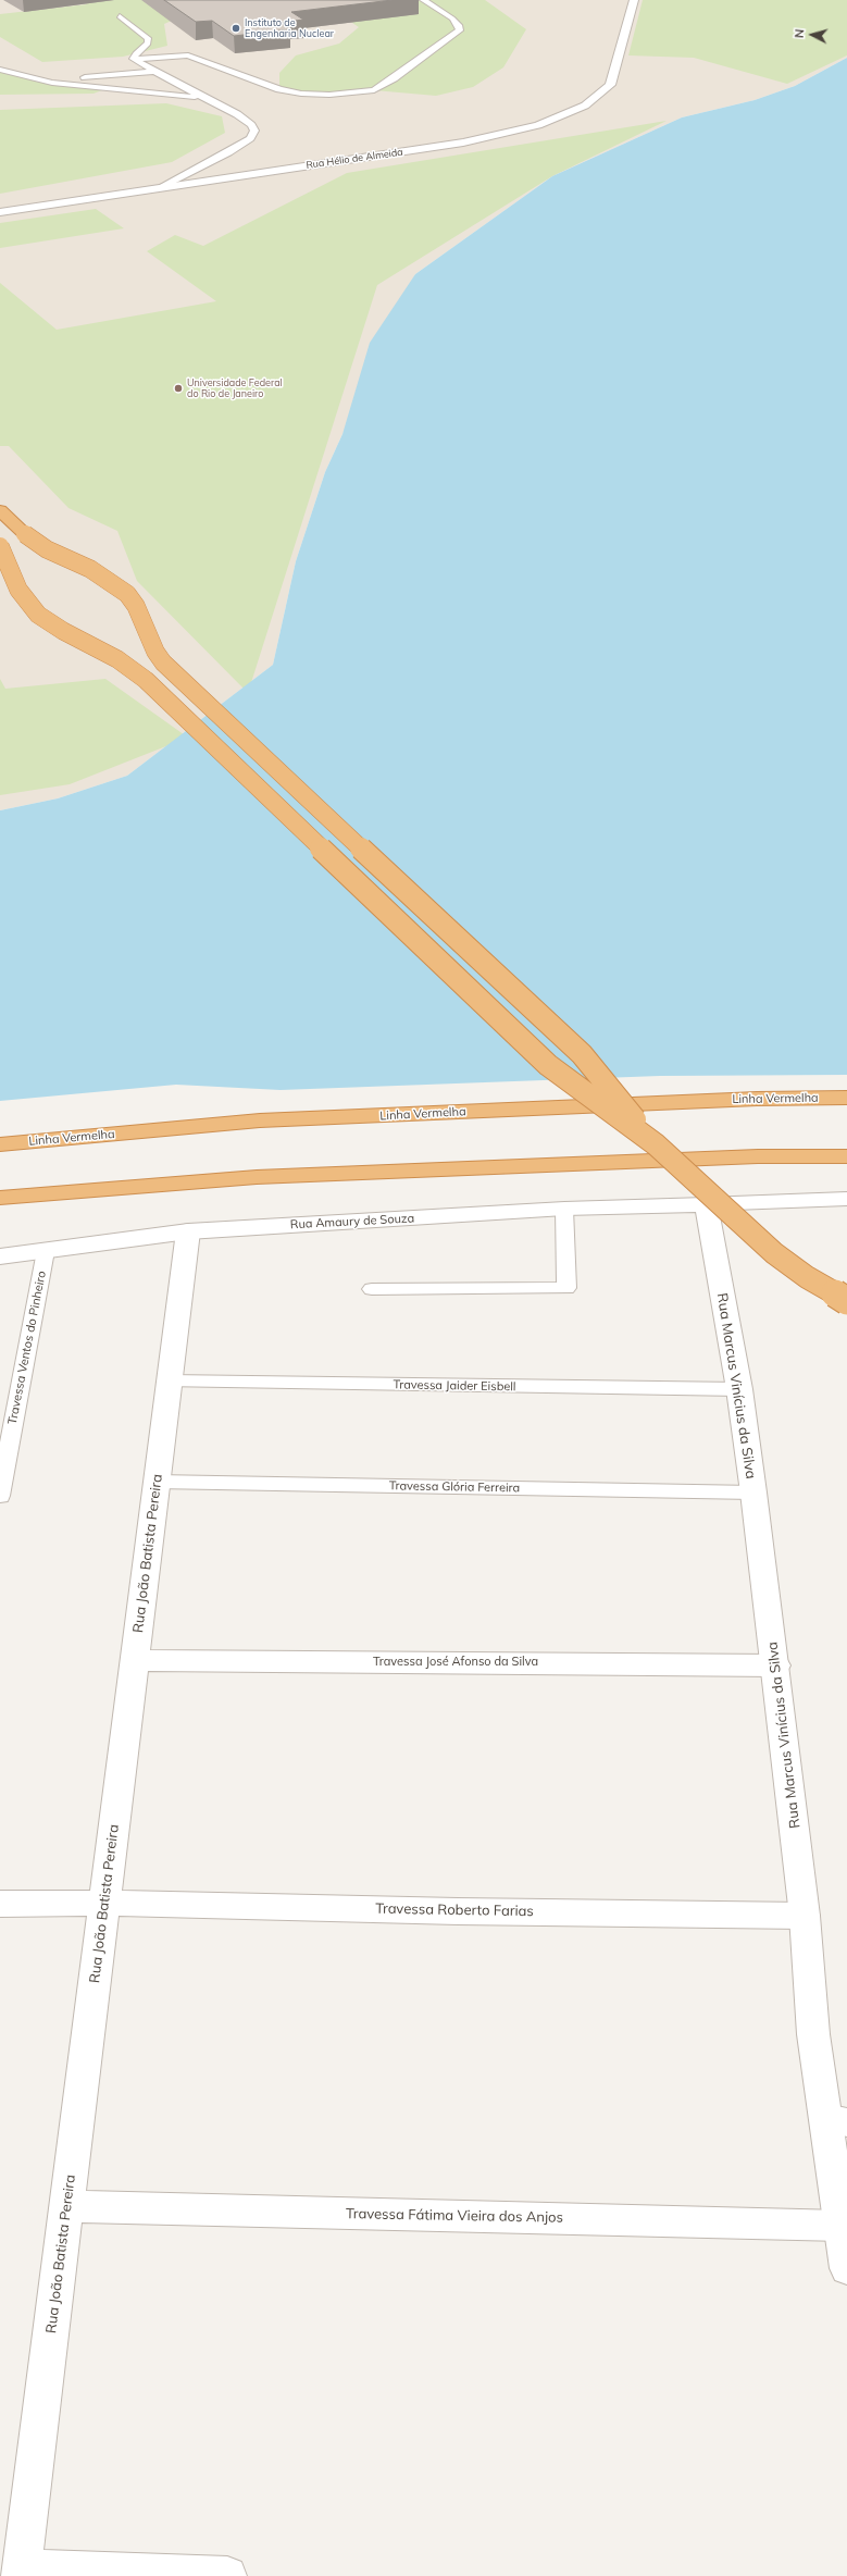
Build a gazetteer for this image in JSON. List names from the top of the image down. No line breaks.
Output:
{"streets":{"highway":["Linha Vermelha"],"street":["Rua Hélio de Almeida","Rua Amaury de Souza","Rua Marcus Vinícius da Silva","Rua João Batista Pereira","Travessa José Afonso da Silva","Travessa Roberto Farias","Travessa Fátima Vieira dos Anjos"],"lane":["Travessa Ventos do Pinheiro","Travessa Jaider Eisbell","Travessa Glória Ferreira"]},"crossings":[["Rua Amaury de Souza","Travessa Ventos do Pinheiro"],["Rua Amaury de Souza","Rua Marcus Vinícius da Silva"],["Rua Amaury de Souza","Rua João Batista Pereira"],["Travessa Jaider Eisbell","Rua Marcus Vinícius da Silva"],["Travessa Jaider Eisbell","Rua João Batista Pereira"],["Rua Marcus Vinícius da Silva","Travessa Glória Ferreira"],["Rua Marcus Vinícius da Silva","Travessa José Afonso da Silva"],["Rua Marcus Vinícius da Silva","Travessa Roberto Farias"],["Rua Marcus Vinícius da Silva","Travessa Fátima Vieira dos Anjos"],["Travessa Glória Ferreira","Rua João Batista Pereira"],["Rua João Batista Pereira","Travessa José Afonso da Silva"],["Rua João Batista Pereira","Travessa Roberto Farias"],["Rua João Batista Pereira","Travessa Fátima Vieira dos Anjos"]],"places":["Instituto de Engenharia Nuclear","Universidade Federal do Rio de Janeiro"],"north":"left"}
